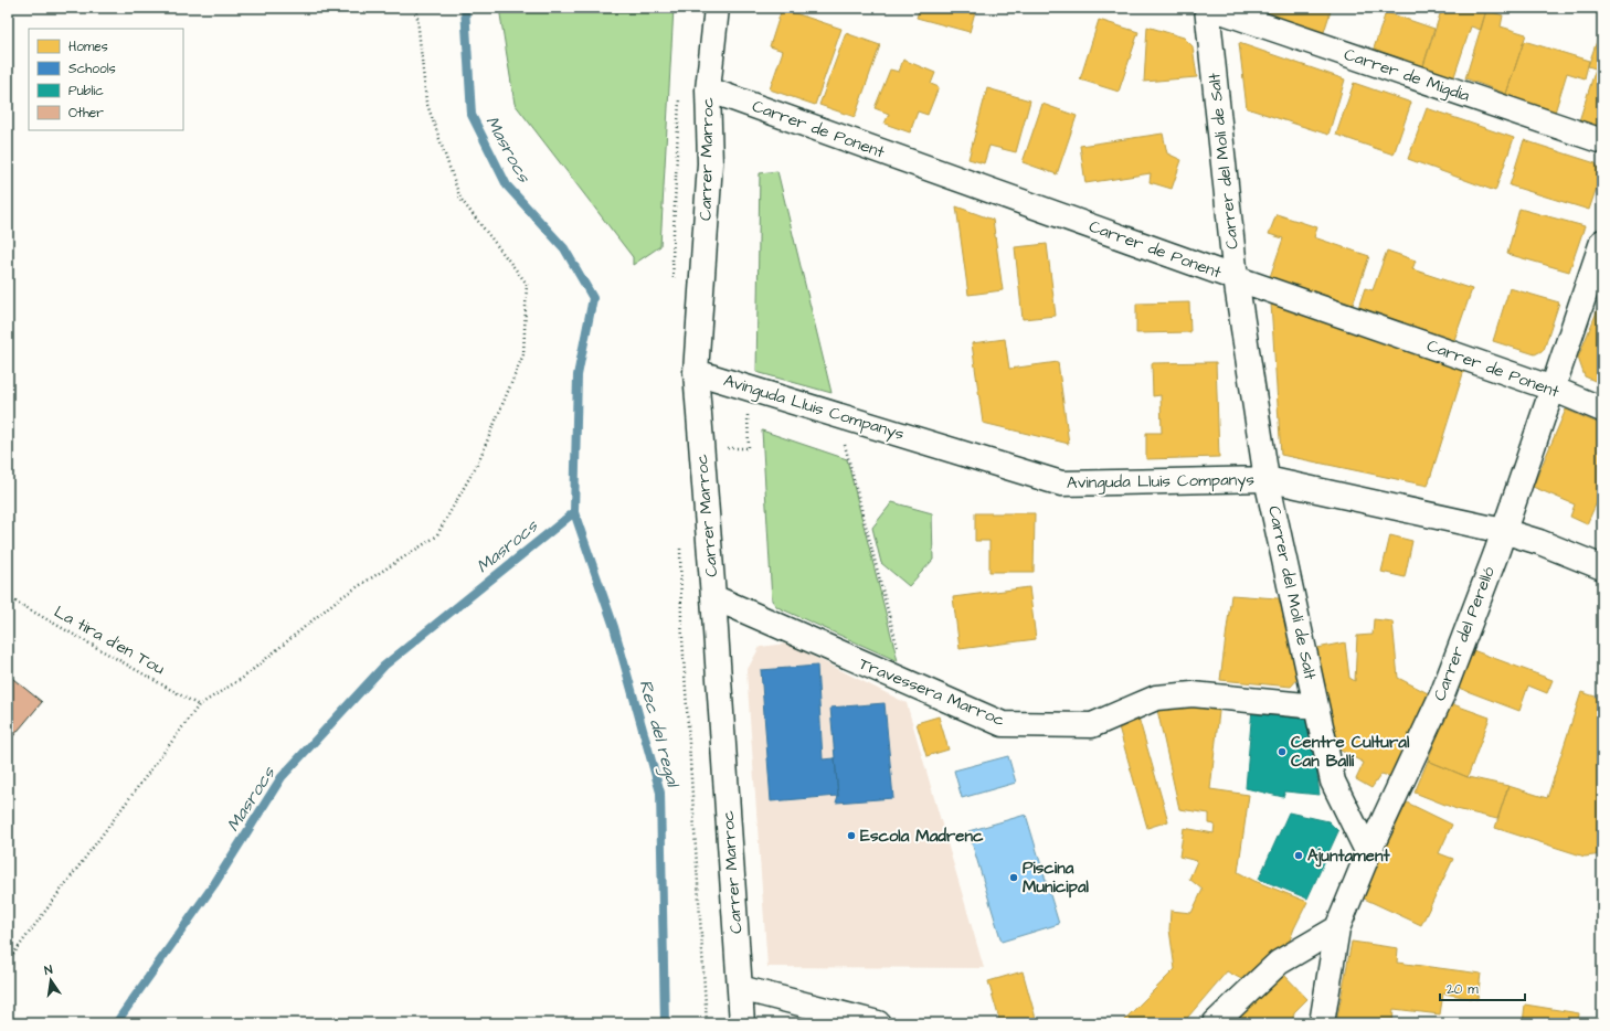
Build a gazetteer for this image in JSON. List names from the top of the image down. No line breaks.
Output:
{"streets":{"street":["Carrer de Migdia","Carrer de Ponent","Carrer Marroc","Carrer del Molí de Salt","Avinguda Lluis Companys","Carrer del Perelló","Travessera Marroc"],"path":["La tira d'en Tou"]},"crossings":[["Carrer de Ponent","Carrer Marroc"],["Carrer de Ponent","Carrer del Molí de Salt"],["Carrer de Ponent","Carrer del Perelló"],["Carrer Marroc","Avinguda Lluis Companys"],["Carrer Marroc","Travessera Marroc"],["Carrer del Molí de Salt","Avinguda Lluis Companys"],["Carrer del Molí de Salt","Carrer del Perelló"],["Carrer del Molí de Salt","Travessera Marroc"],["Avinguda Lluis Companys","Carrer del Perelló"]],"water":["Masrocs","Rec del regal"],"places":["Centre Cultural Can Ballí","Escola Madrenc","Ajuntament","Piscina Municipal"],"legend":["Homes","Schools","Public","Other"],"scale_bar":"20 m","north":"top"}
